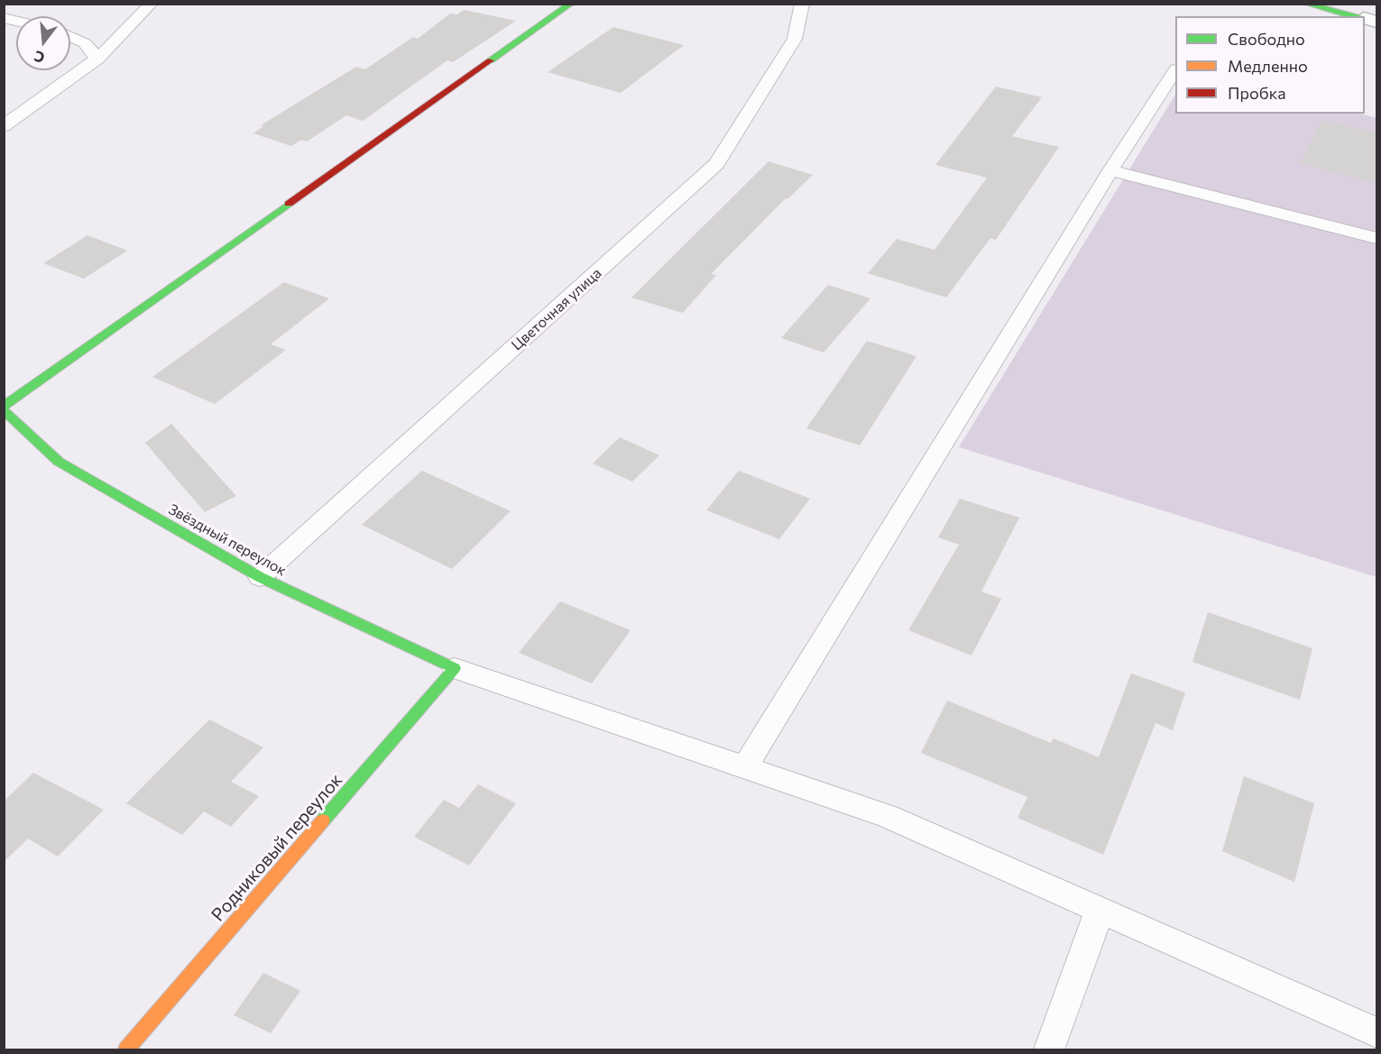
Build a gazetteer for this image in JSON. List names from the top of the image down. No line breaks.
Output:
{"streets":{"street":["Звёздный переулок","Родниковый переулок"],"lane":["Цветочная улица"]},"crossings":[["Цветочная улица","Звёздный переулок"],["Звёздный переулок","Родниковый переулок"]],"legend":["Свободно","Медленно","Пробка"],"north":"bottom"}
